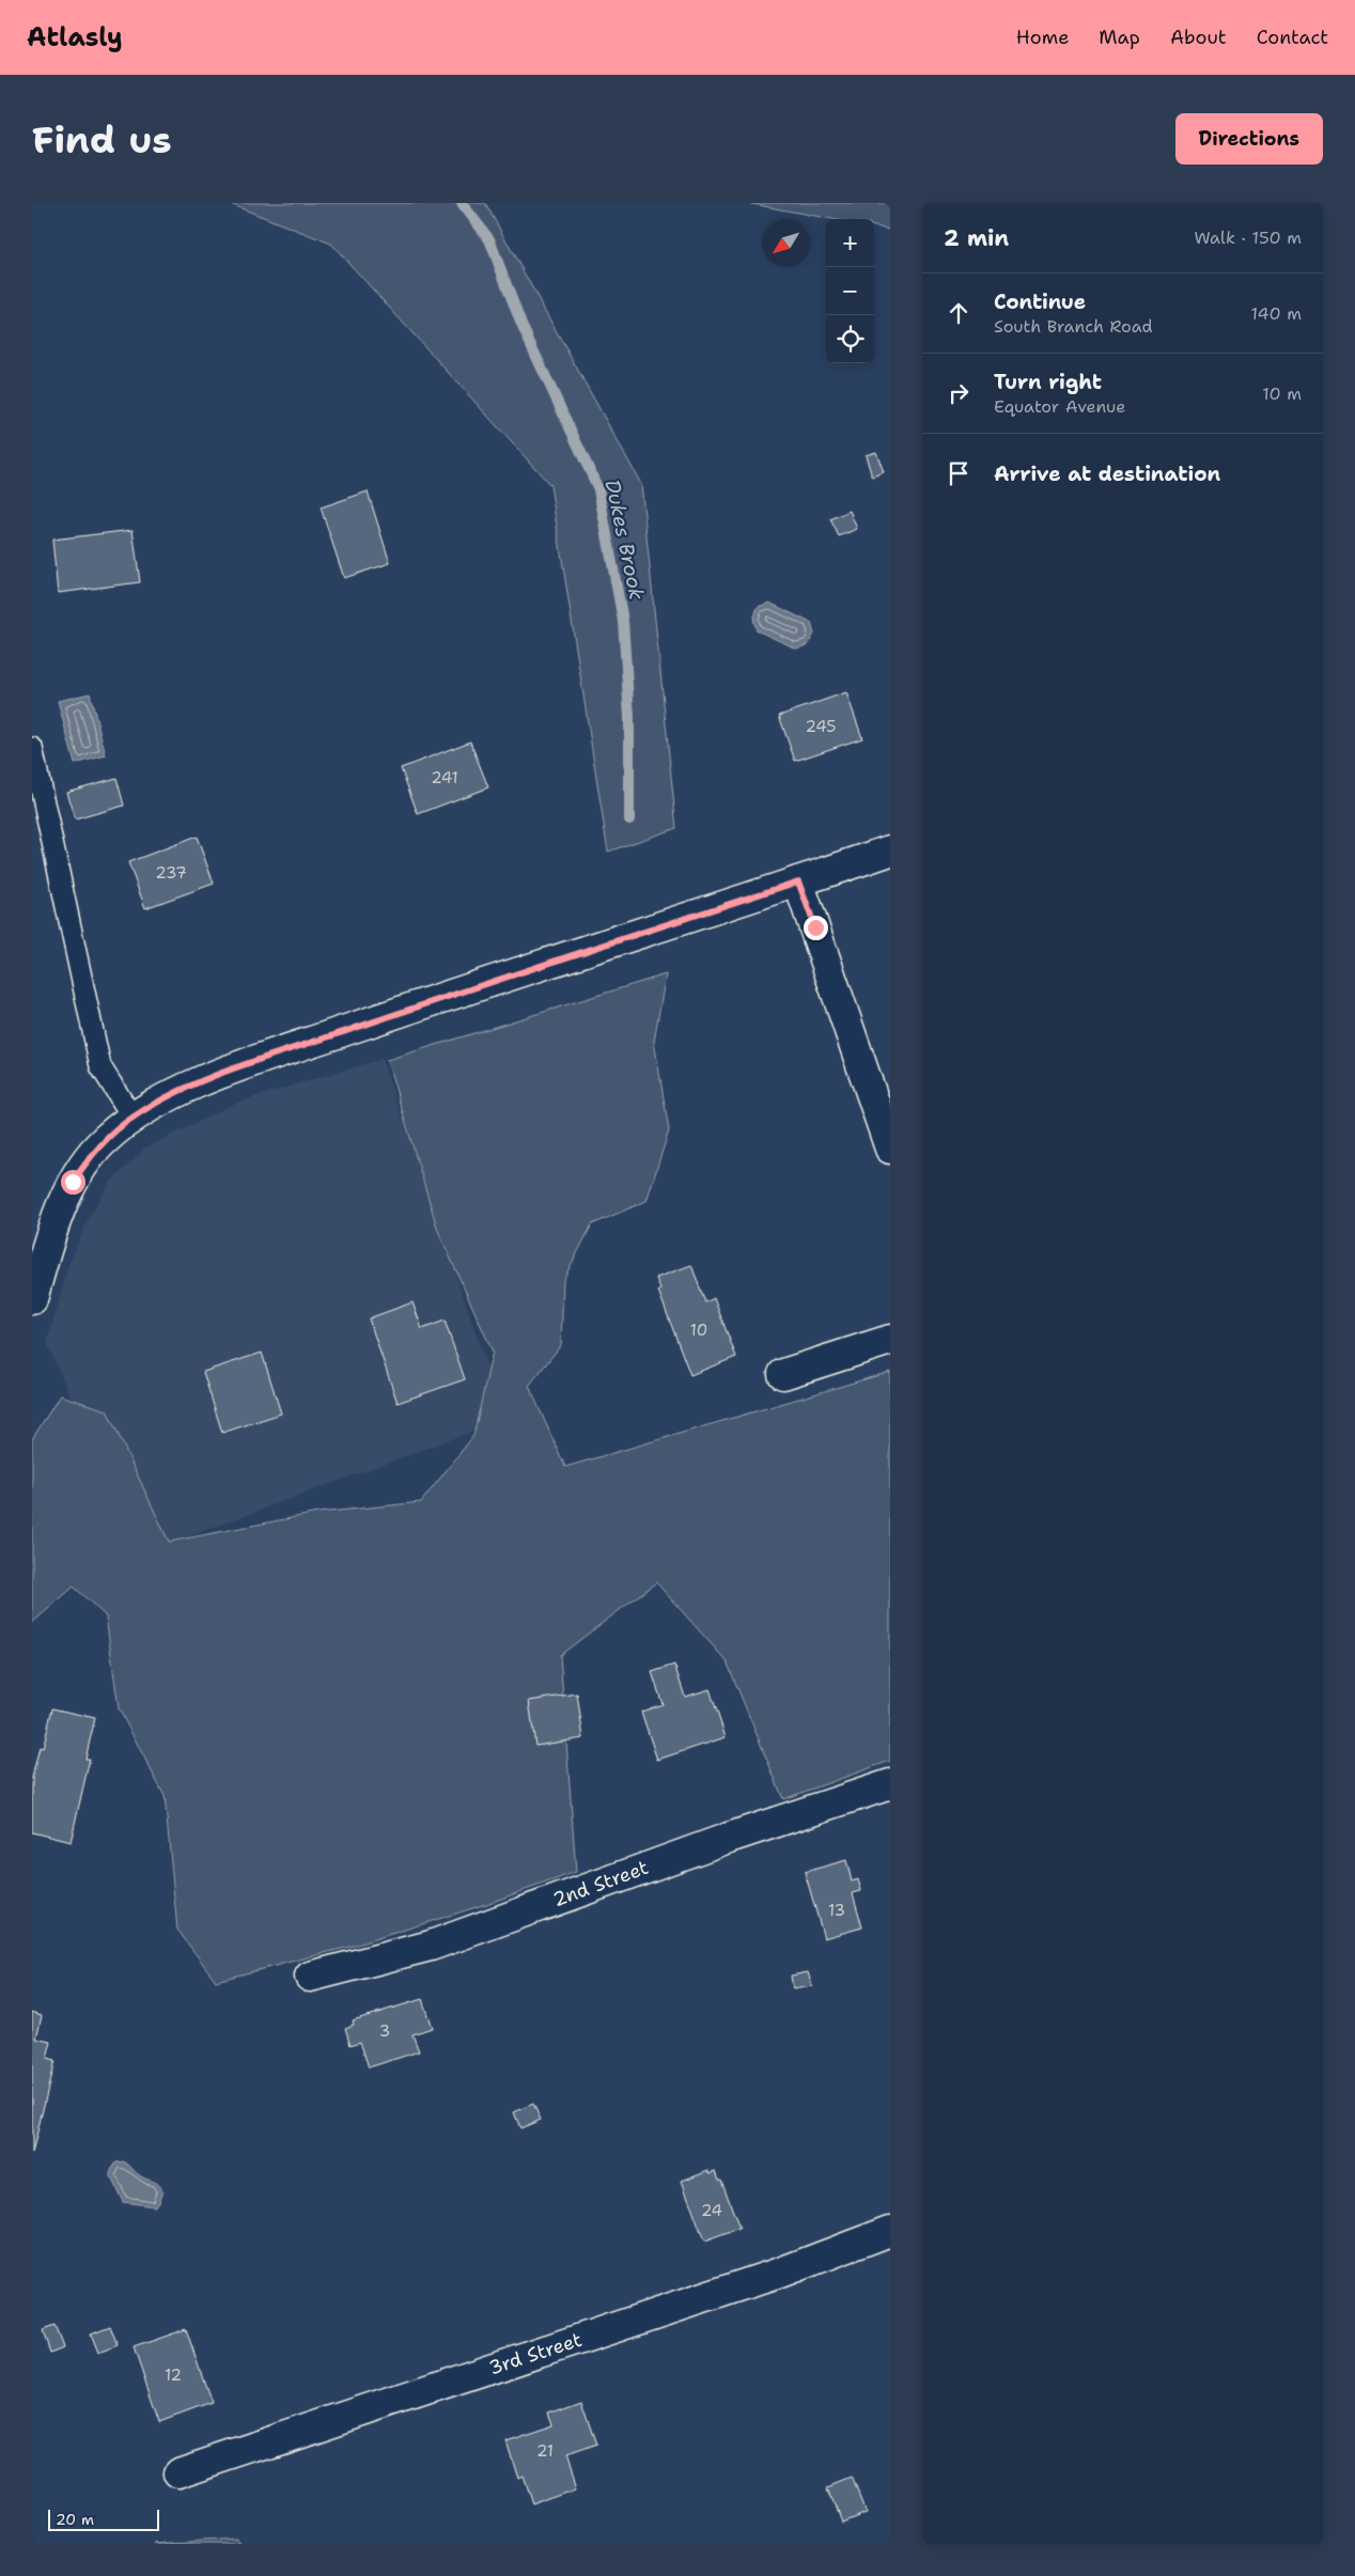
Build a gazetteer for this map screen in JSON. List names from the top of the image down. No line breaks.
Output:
{"streets":{"street":["2nd Street","3rd Street"]},"water":["Dukes Brook"],"house_numbers":["245","241","237","10","13","3","24","12","21"],"scale_bar":"20 m","north":"bottom left","page":{"header":"Atlasly","nav":["Home","Map","About","Contact"],"buttons":"Directions","title":"Find us","heading":["2 min","Walk · 150 m"],"map_buttons":["+","−"],"list":[["Continue","South Branch Road","140 m"],["Turn right","Equator Avenue","10 m"],"Arrive at destination"],"scale":"20 m"}}
